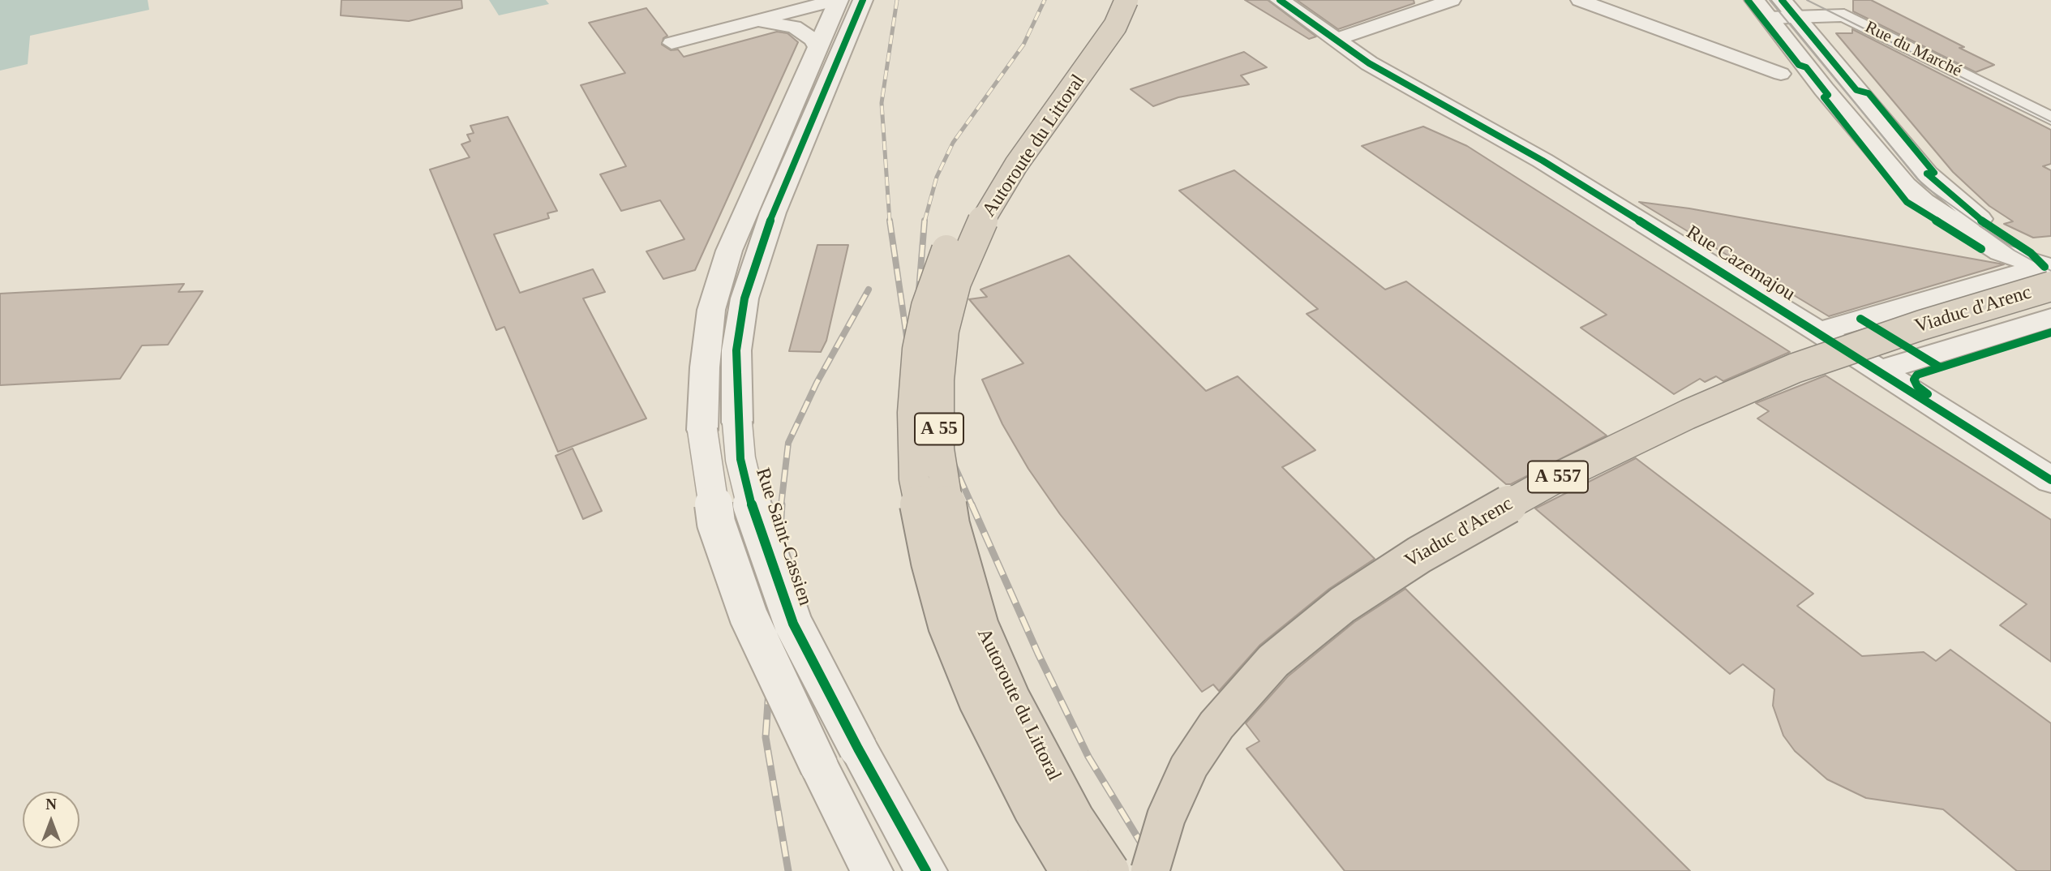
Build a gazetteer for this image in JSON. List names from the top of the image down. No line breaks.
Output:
{"streets":{"highway":["Autoroute du Littoral","Viaduc d'Arenc","A 55","A 557"],"street":["Rue du Marché","Rue Cazemajou","Rue Saint-Cassien"]},"north":"top"}
